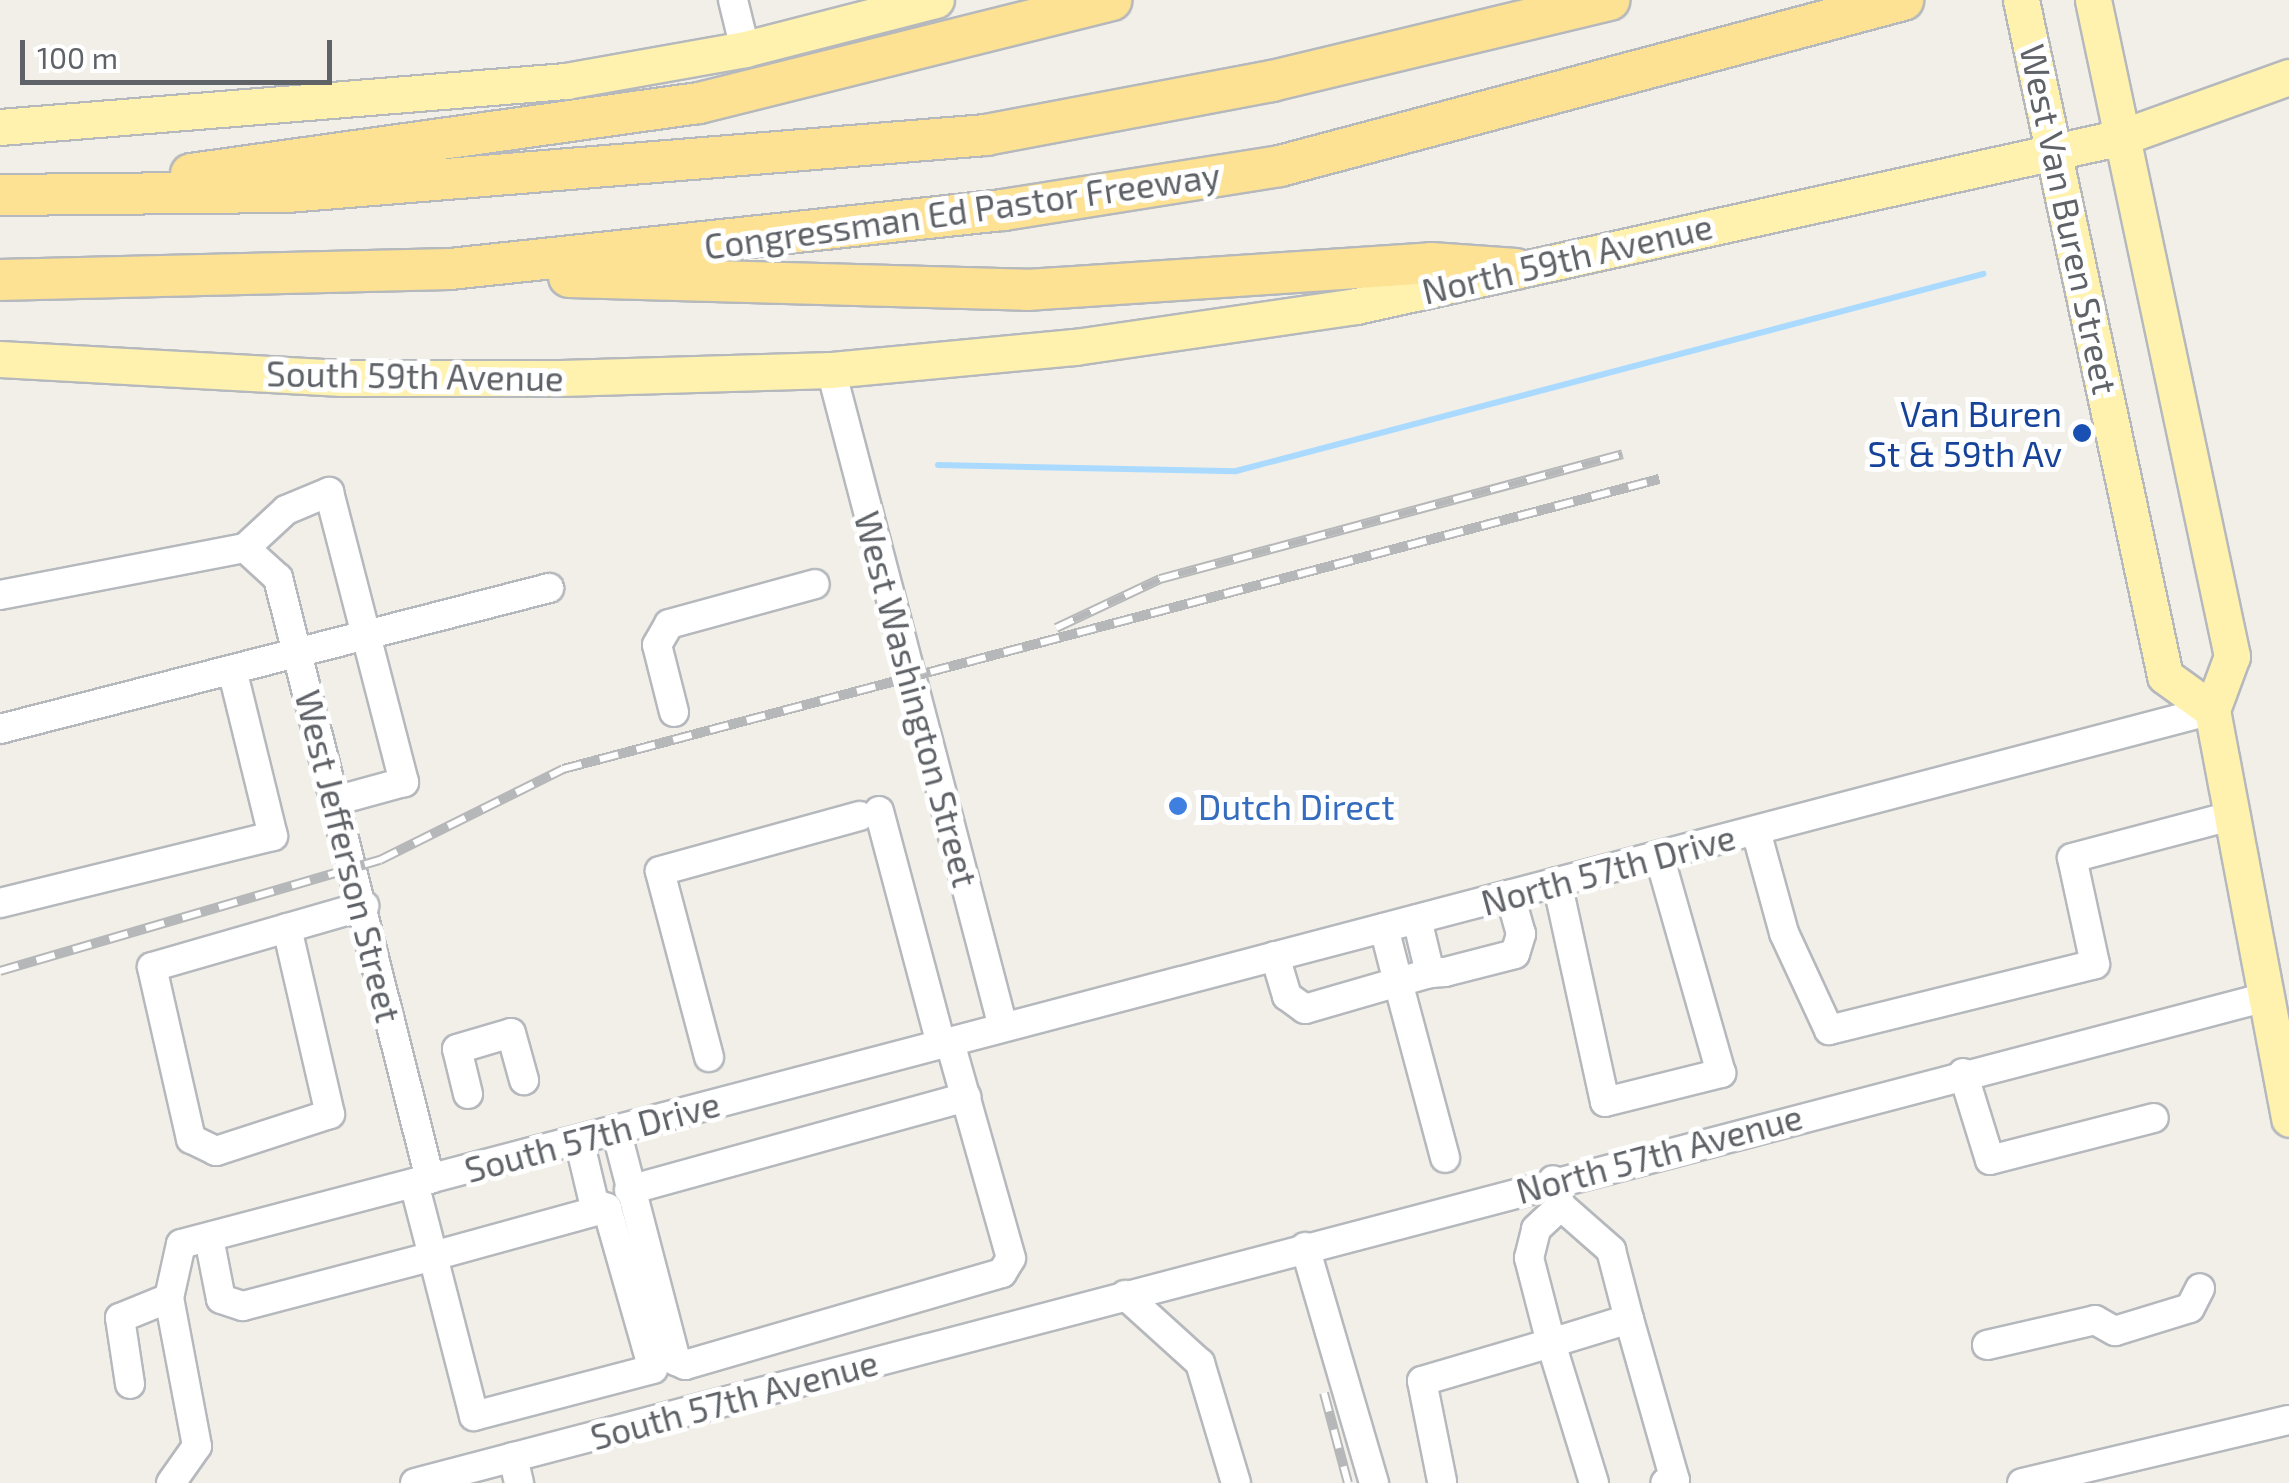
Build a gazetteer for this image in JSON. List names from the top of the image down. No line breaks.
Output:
{"streets":{"highway":["Congressman Ed Pastor Freeway"],"main road":["West Van Buren Street","North 59th Avenue","South 59th Avenue"],"street":["West Washington Street","West Jefferson Street","North 57th Drive","South 57th Drive","North 57th Avenue","South 57th Avenue"]},"crossings":[["West Van Buren Street","North 59th Avenue"],["West Van Buren Street","North 57th Drive"],["North 59th Avenue","South 59th Avenue"],["North 59th Avenue","West Washington Street"],["South 59th Avenue","West Washington Street"],["West Washington Street","North 57th Drive"],["West Washington Street","South 57th Drive"],["West Jefferson Street","South 57th Drive"],["North 57th Drive","South 57th Drive"],["North 57th Avenue","South 57th Avenue"]],"places":["Van Buren St & 59th Av","Dutch Direct"],"scale_bar":"100 m"}
